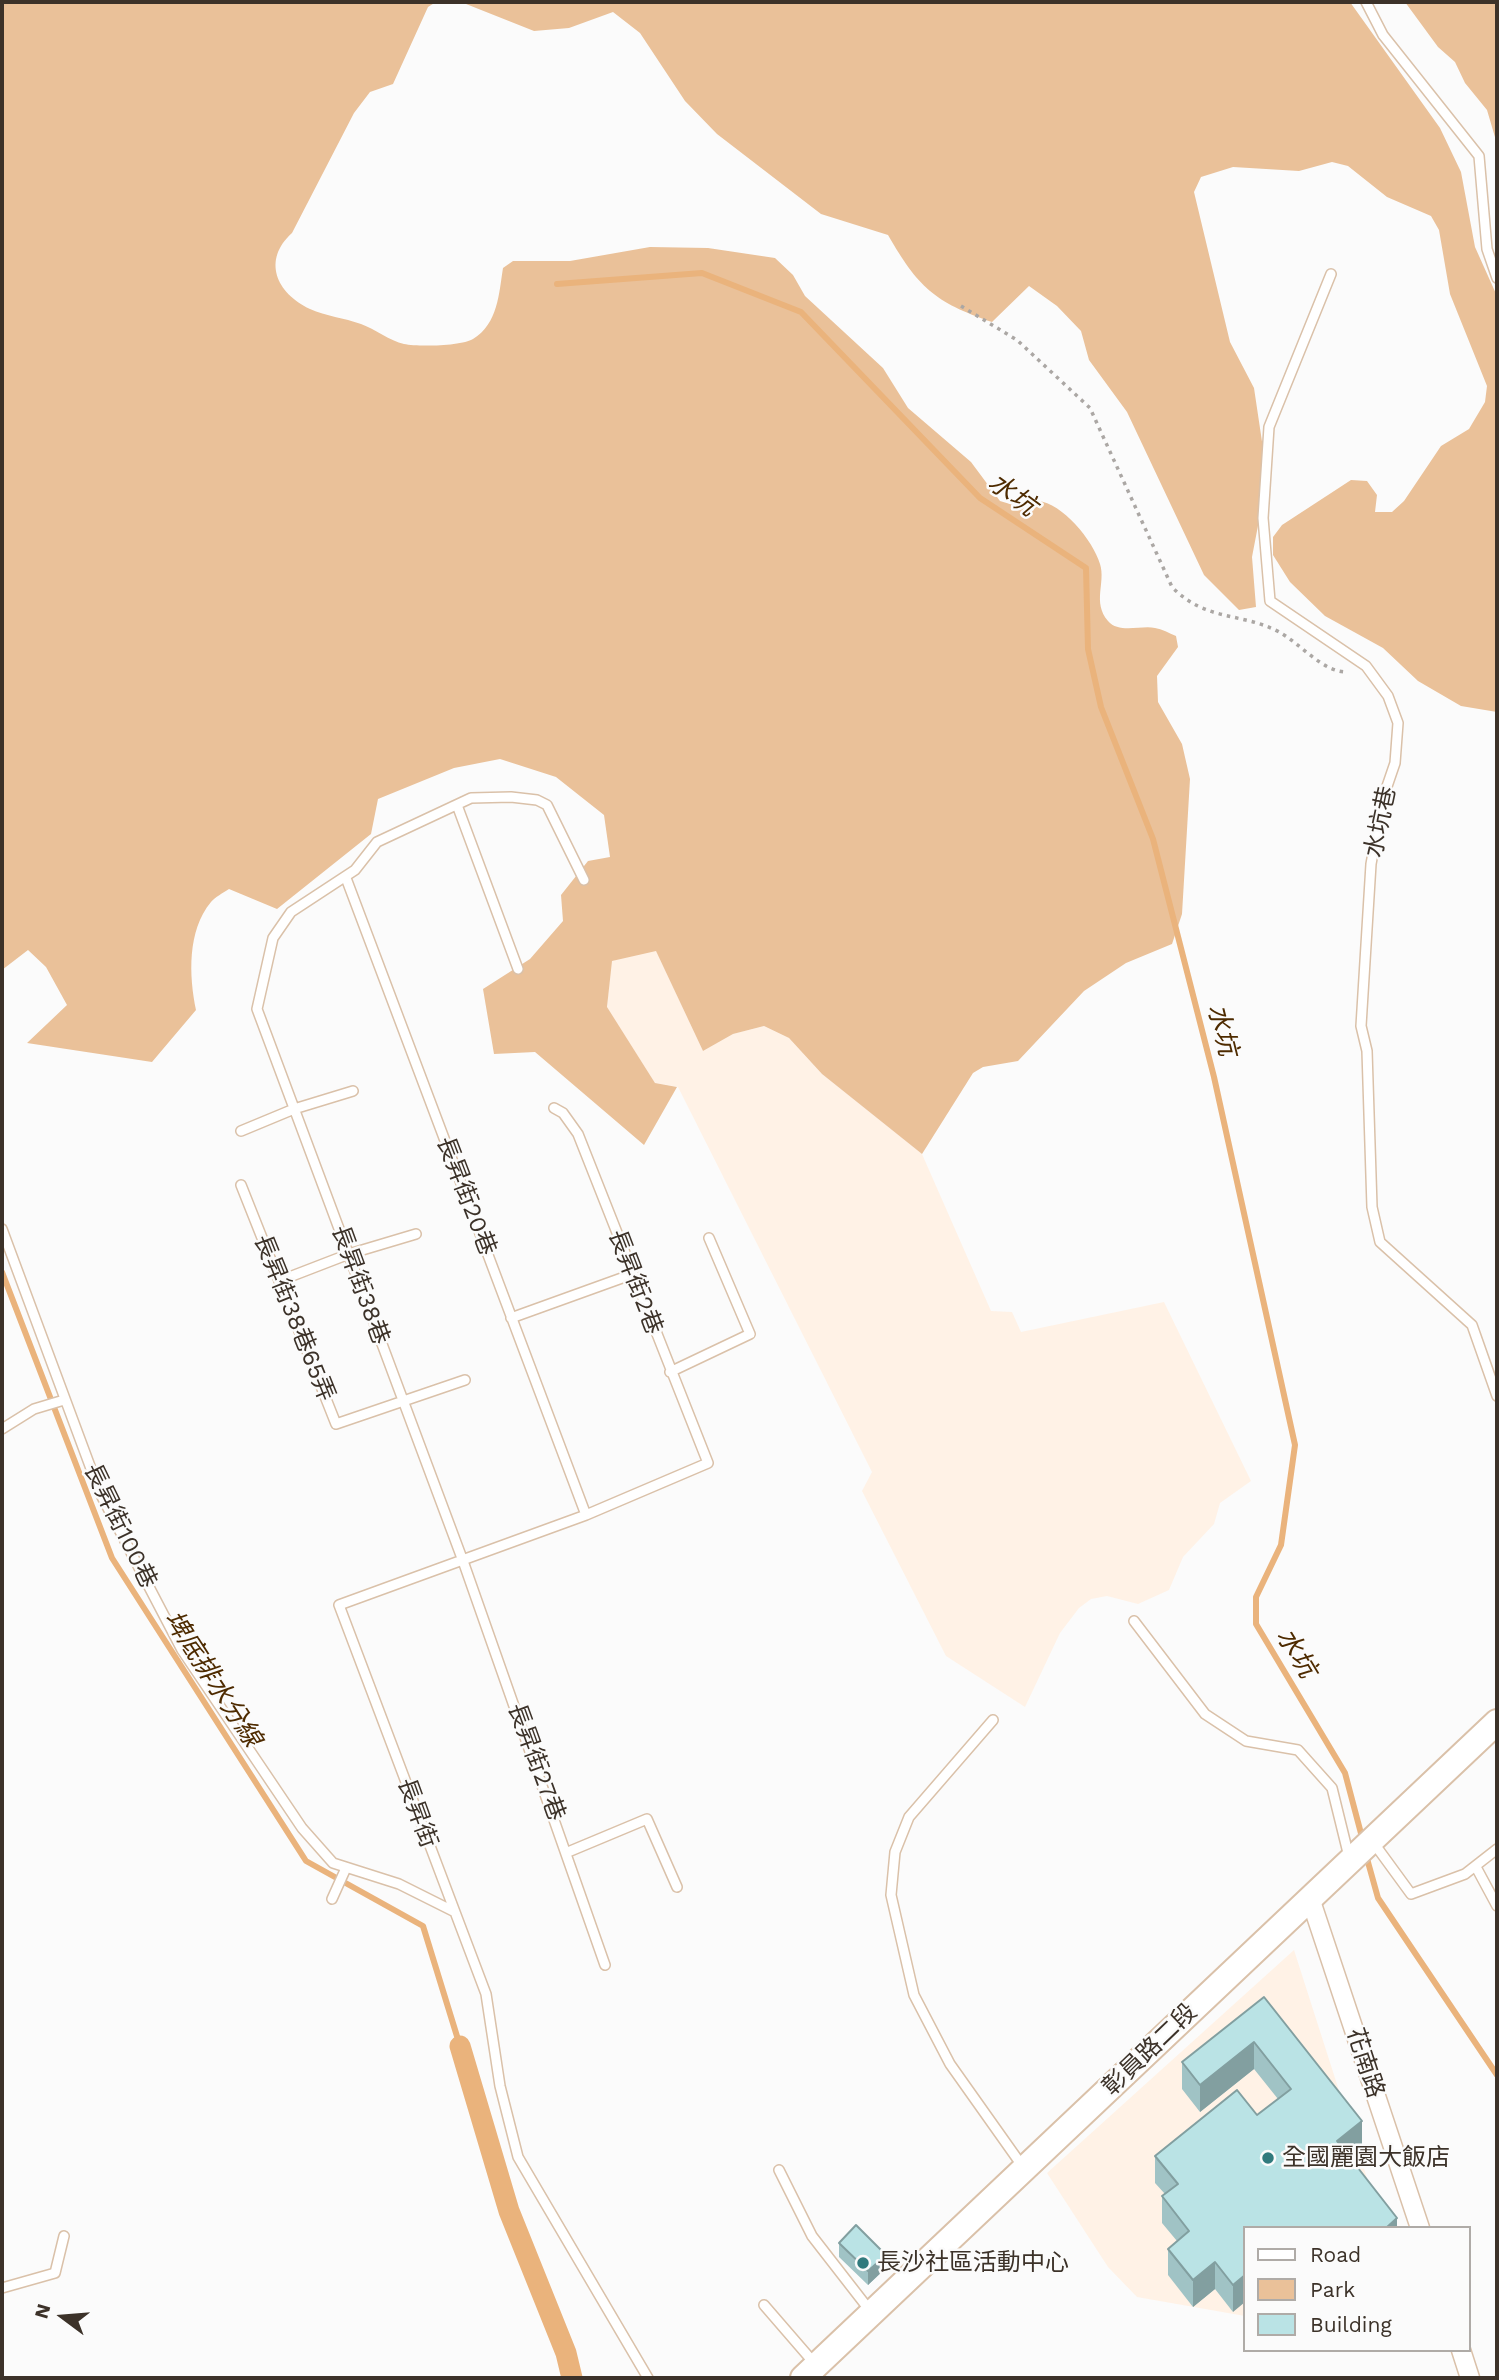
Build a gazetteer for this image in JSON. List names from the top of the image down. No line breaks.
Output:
{"streets":{"main road":["彰員路二段"],"street":["花南路"],"lane":["水坑巷","長昇街20巷","長昇街2巷","長昇街38巷","長昇街38巷65弄","長昇街100巷","長昇街27巷","長昇街"]},"crossings":[["長昇街20巷","長昇街38巷"],["長昇街20巷","長昇街"],["長昇街2巷","長昇街"],["長昇街38巷","長昇街38巷65弄"],["長昇街38巷","長昇街27巷"],["長昇街38巷","長昇街"],["長昇街100巷","長昇街"],["長昇街27巷","長昇街"],["彰員路二段","花南路"]],"water":["水坑","埤底排水分線"],"places":["全國麗園大飯店","長沙社區活動中心"],"legend":["Road","Park","Building"],"north":"left"}
